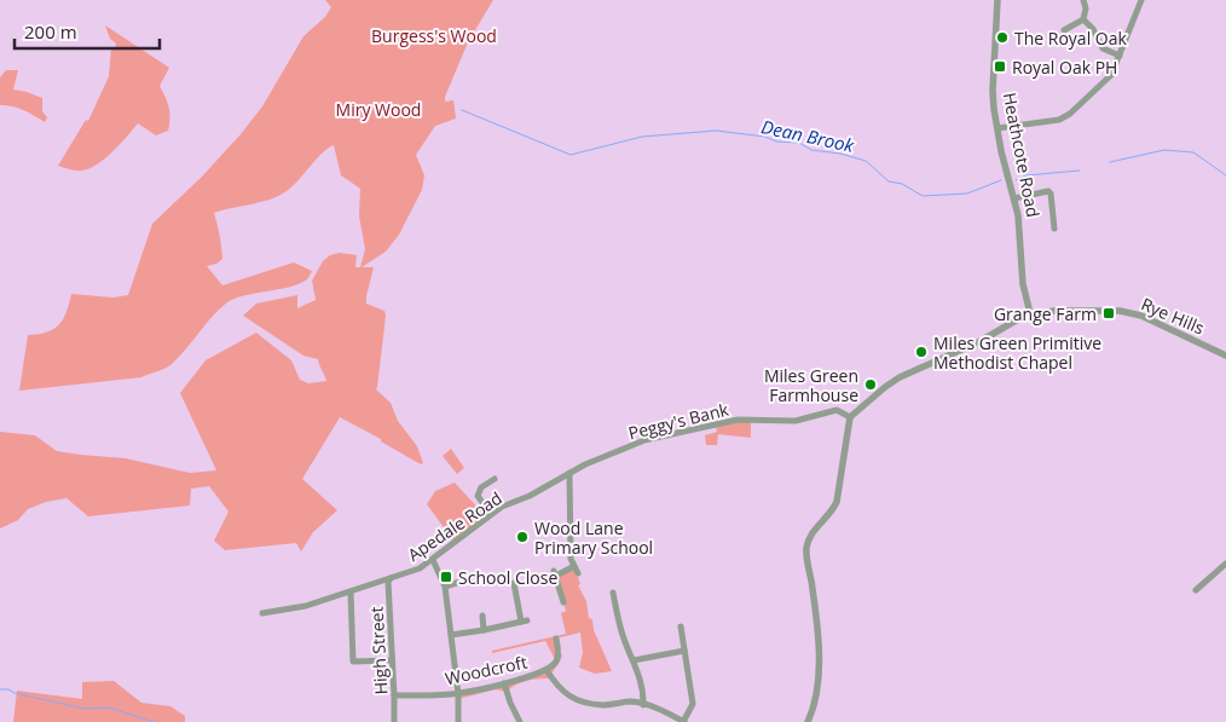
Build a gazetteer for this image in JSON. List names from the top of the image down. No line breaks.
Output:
{"streets":{"street":["Heathcote Road","Rye Hills","Peggy's Bank","Apedale Road","High Street","Woodcroft"]},"crossings":[["Heathcote Road","Rye Hills"],["Peggy's Bank","Apedale Road"],["Apedale Road","High Street"],["High Street","Woodcroft"]],"water":["Dean Brook"],"parks":["Burgess's Wood","Miry Wood"],"places":{"other":["The Royal Oak","Miles Green Primitive Methodist Chapel","Miles Green Farmhouse","Wood Lane Primary School"],"transit":["Royal Oak PH","Grange Farm","School Close"]},"scale_bar":"200 m"}
